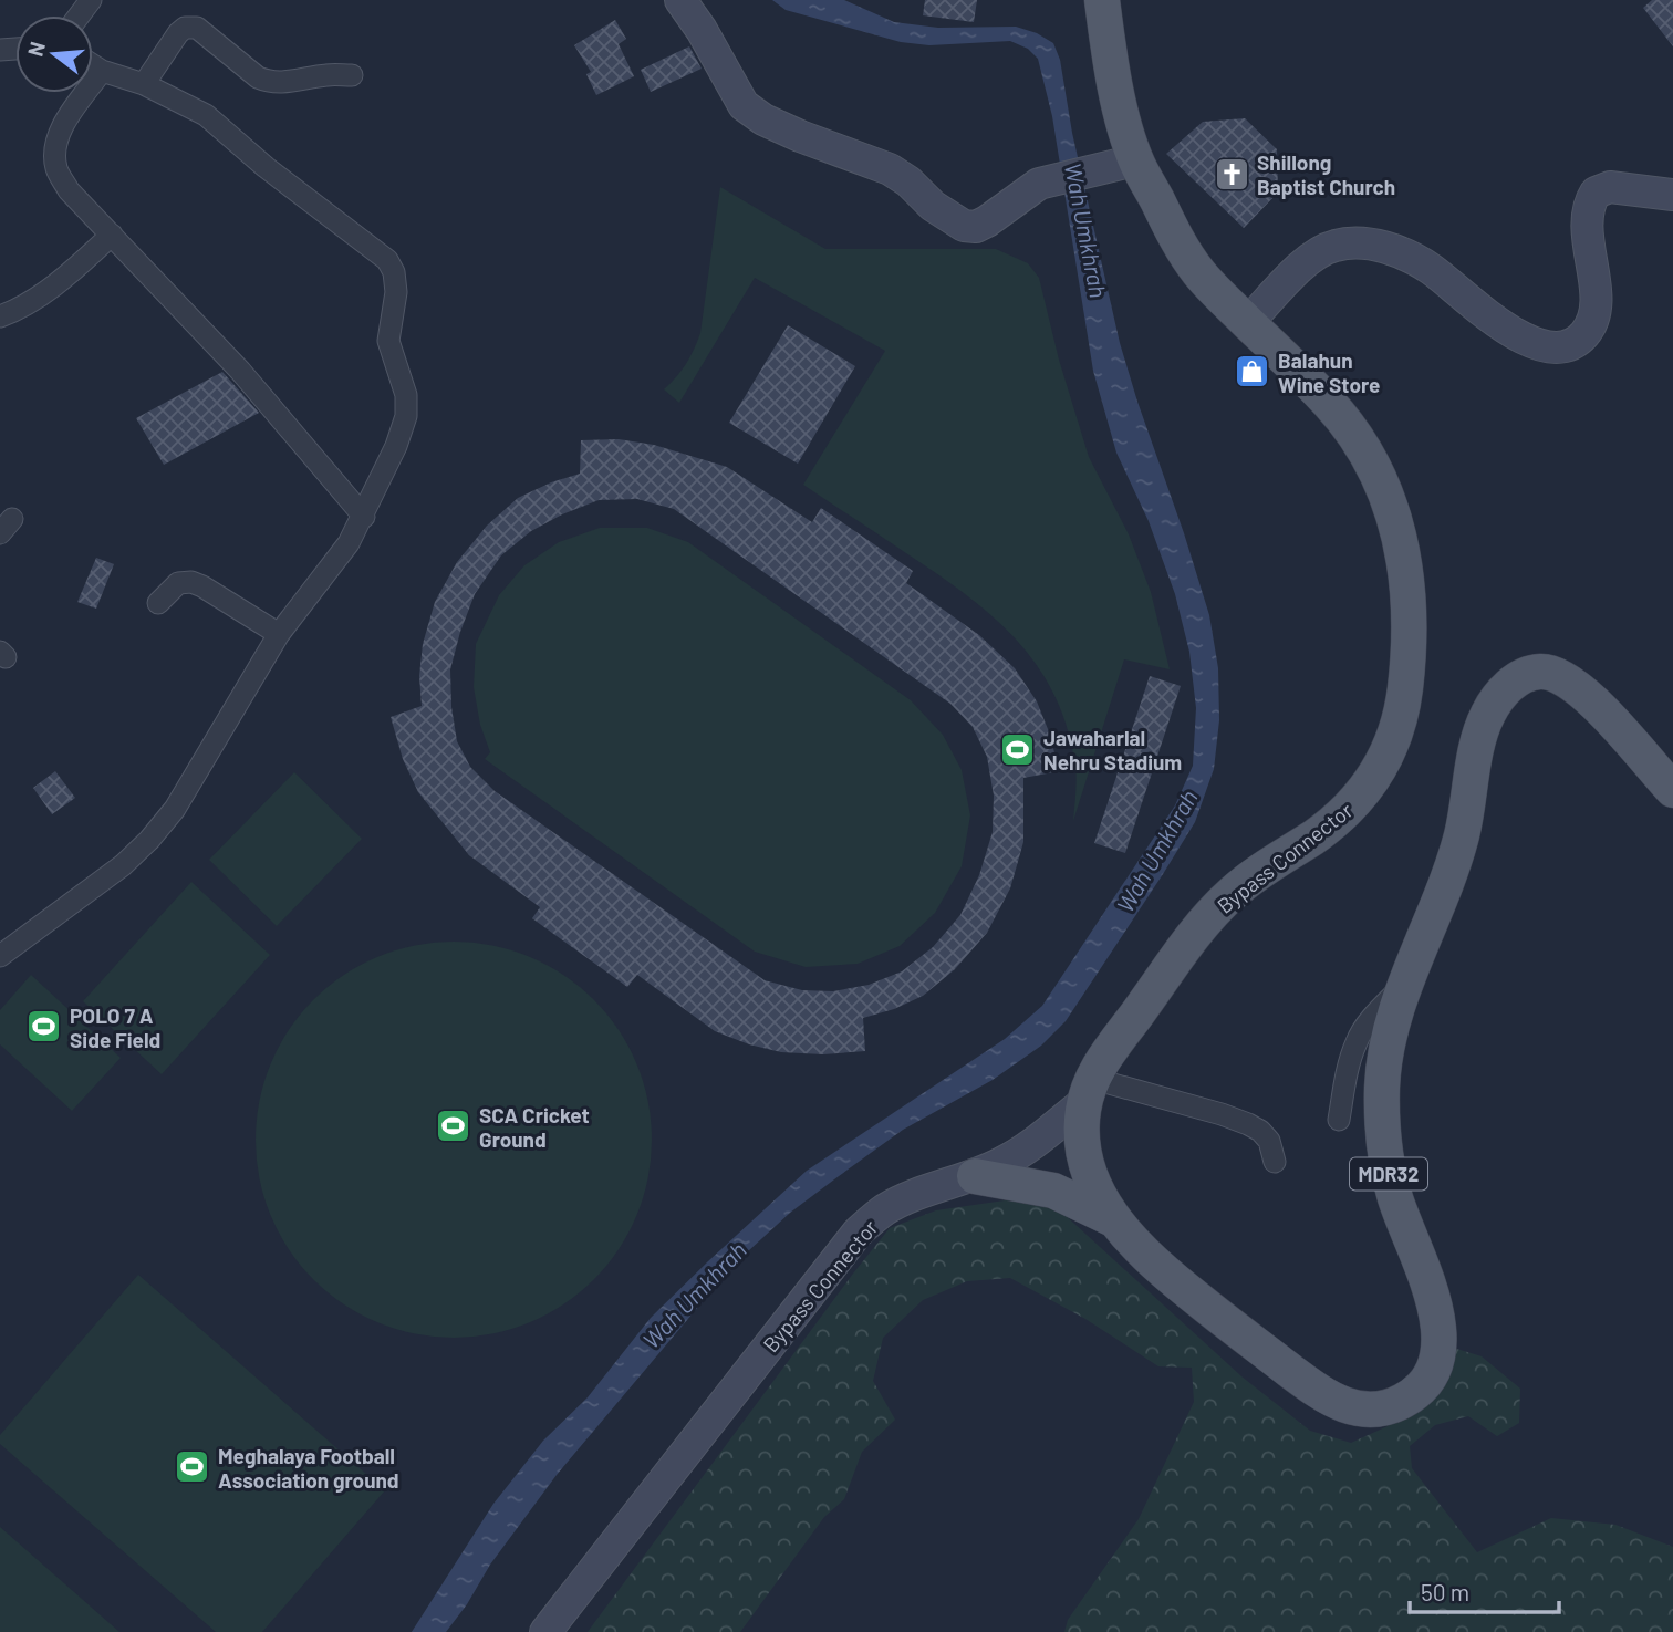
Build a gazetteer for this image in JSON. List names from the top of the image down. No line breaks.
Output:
{"streets":{"main road":["Bypass Connector","MDR32"]},"crossings":[["Bypass Connector","MDR32"]],"water":["Wah Umkhrah"],"places":{"church":["Shillong Baptist Church"],"shop":["Balahun Wine Store"],"sports":["Jawaharlal Nehru Stadium","POLO 7 A Side Field","SCA Cricket Ground","Meghalaya Football Association ground"]},"scale_bar":"50 m","north":"left"}
